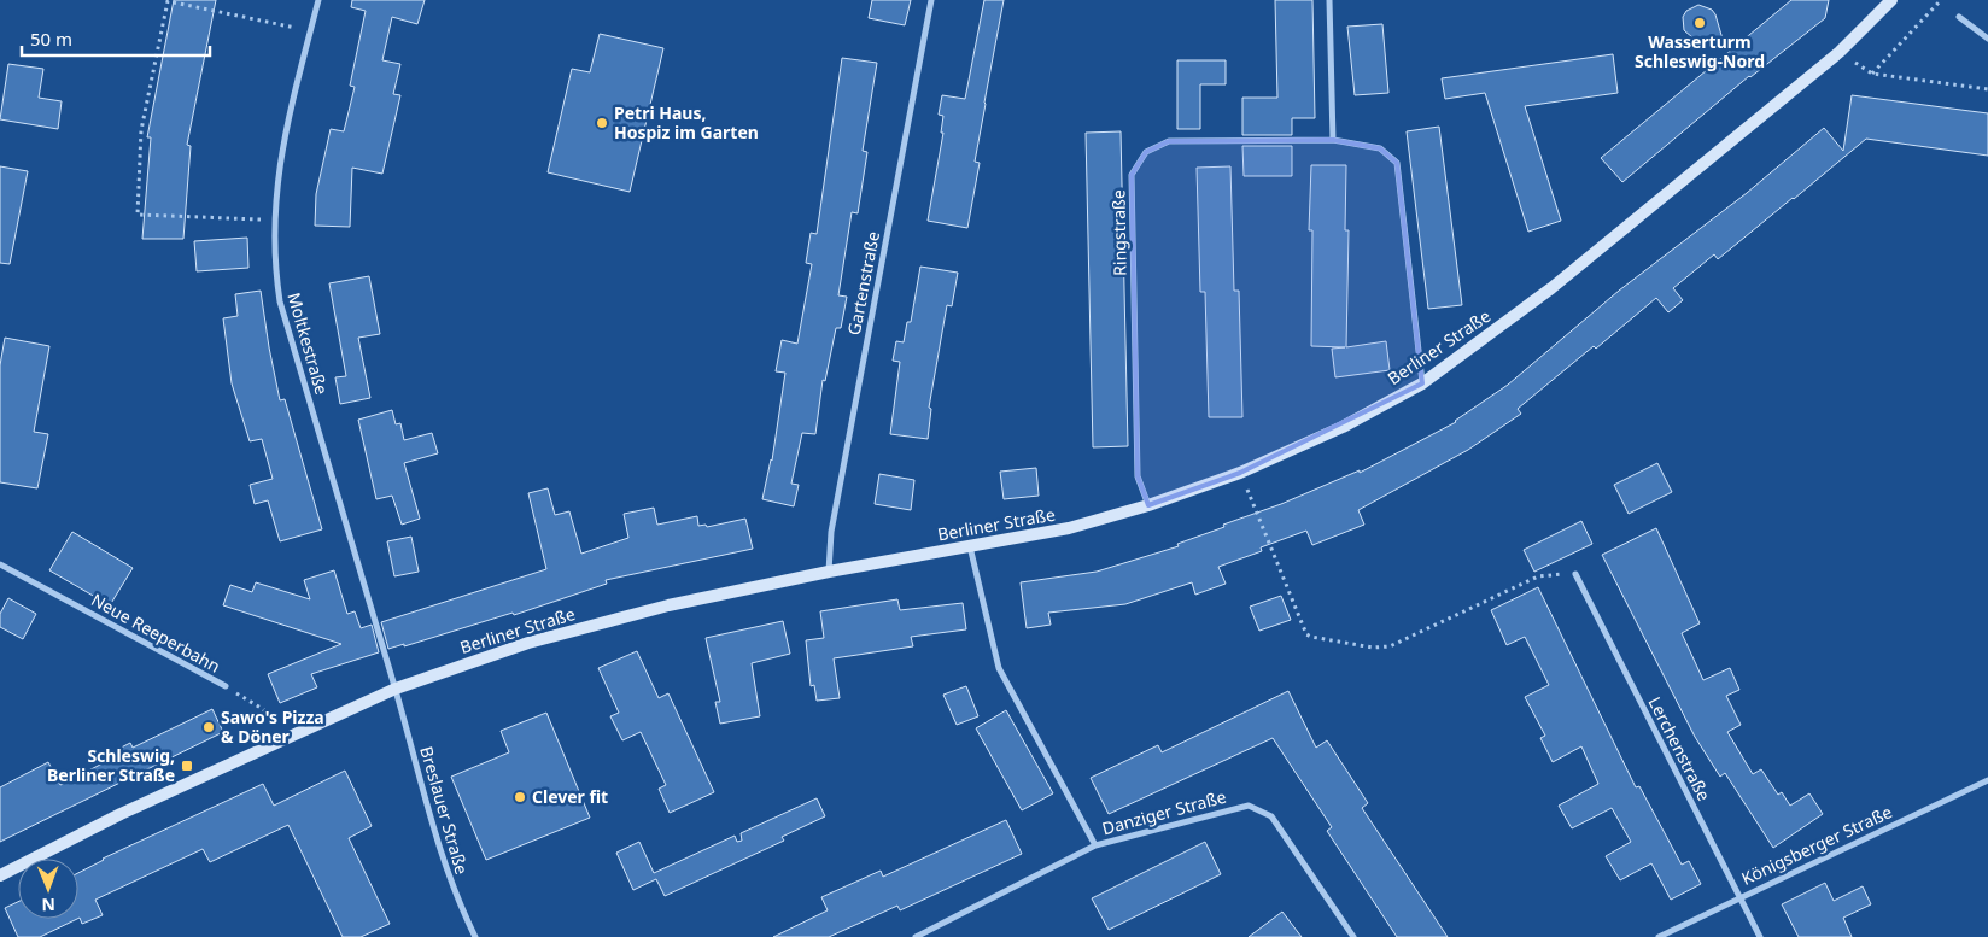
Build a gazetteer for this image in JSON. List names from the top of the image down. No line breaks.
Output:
{"streets":{"street":["Ringstraße","Gartenstraße","Moltkestraße","Berliner Straße","Neue Reeperbahn","Lerchenstraße","Breslauer Straße","Danziger Straße","Königsberger Straße"]},"crossings":[["Ringstraße","Berliner Straße"],["Gartenstraße","Berliner Straße"],["Moltkestraße","Berliner Straße"],["Moltkestraße","Breslauer Straße"],["Berliner Straße","Neue Reeperbahn"],["Berliner Straße","Breslauer Straße"],["Berliner Straße","Danziger Straße"],["Lerchenstraße","Königsberger Straße"]],"places":{"other":["Wasserturm Schleswig-Nord","Petri Haus, Hospiz im Garten","Sawo's Pizza & Döner","Clever fit"],"transit":["Schleswig, Berliner Straße"]},"scale_bar":"50 m","north":"bottom"}
